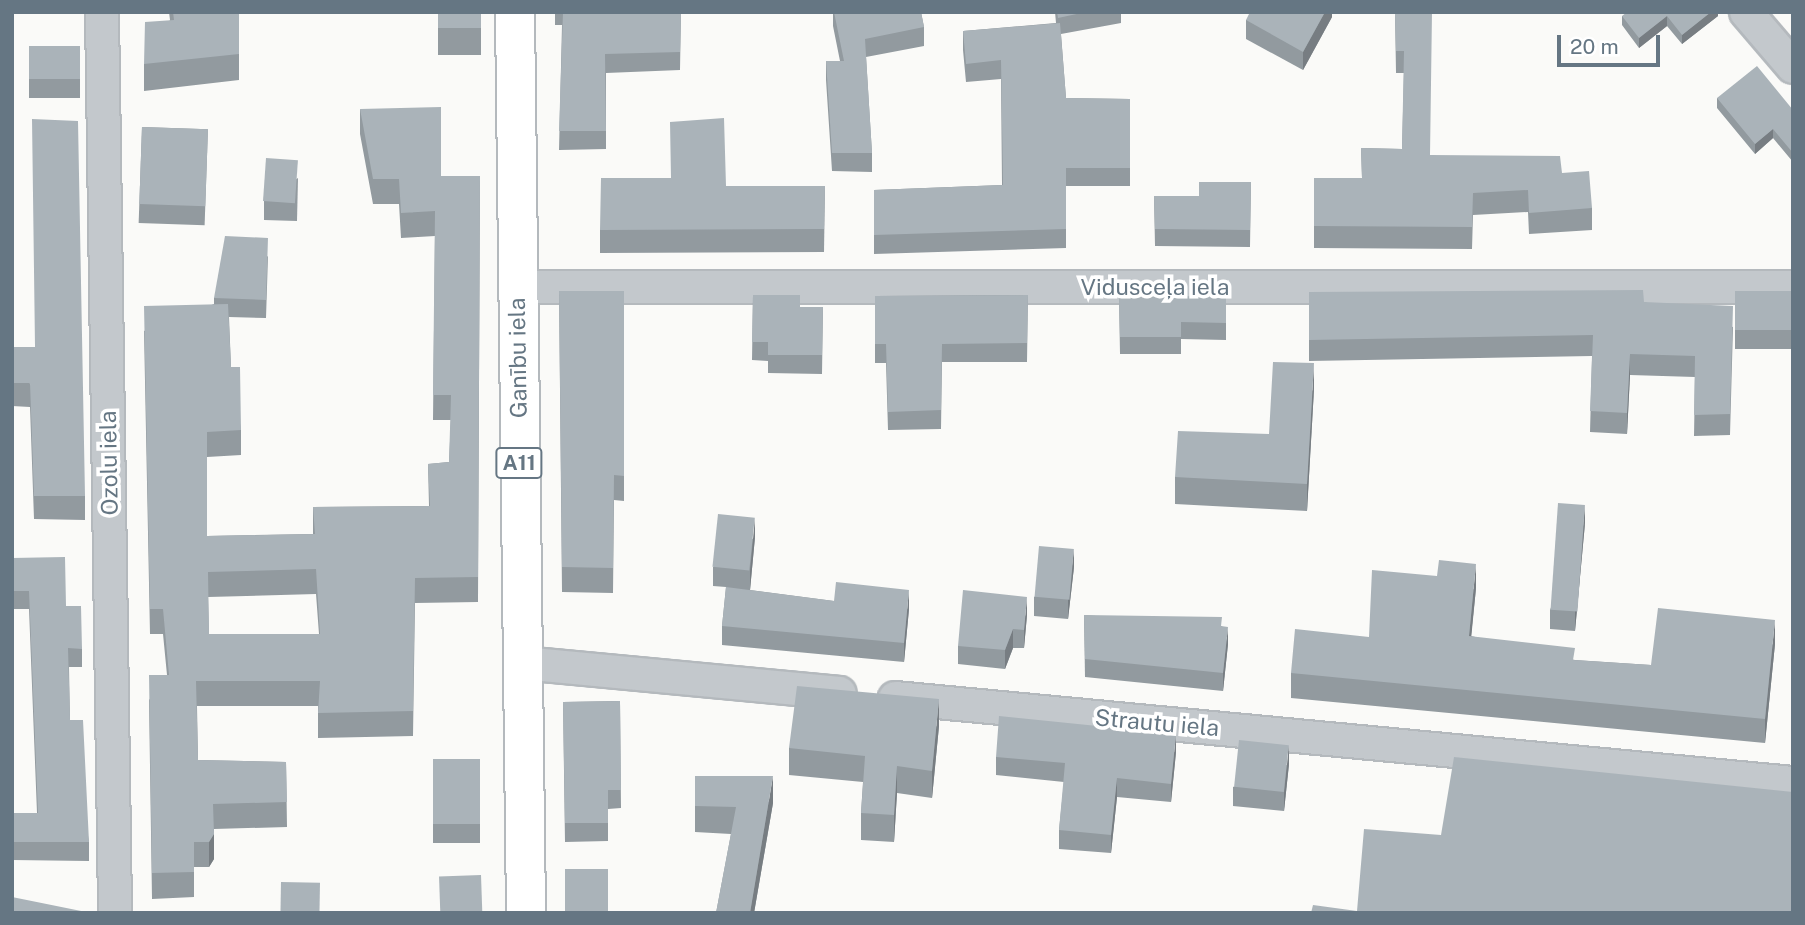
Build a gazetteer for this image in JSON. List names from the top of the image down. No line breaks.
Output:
{"streets":{"highway":["Ganību iela","A11"],"street":["Vidusceļa iela","Ozolu iela","Strautu iela"]},"crossings":[["Vidusceļa iela","Ganību iela"],["Ganību iela","Strautu iela"]],"scale_bar":"20 m"}
